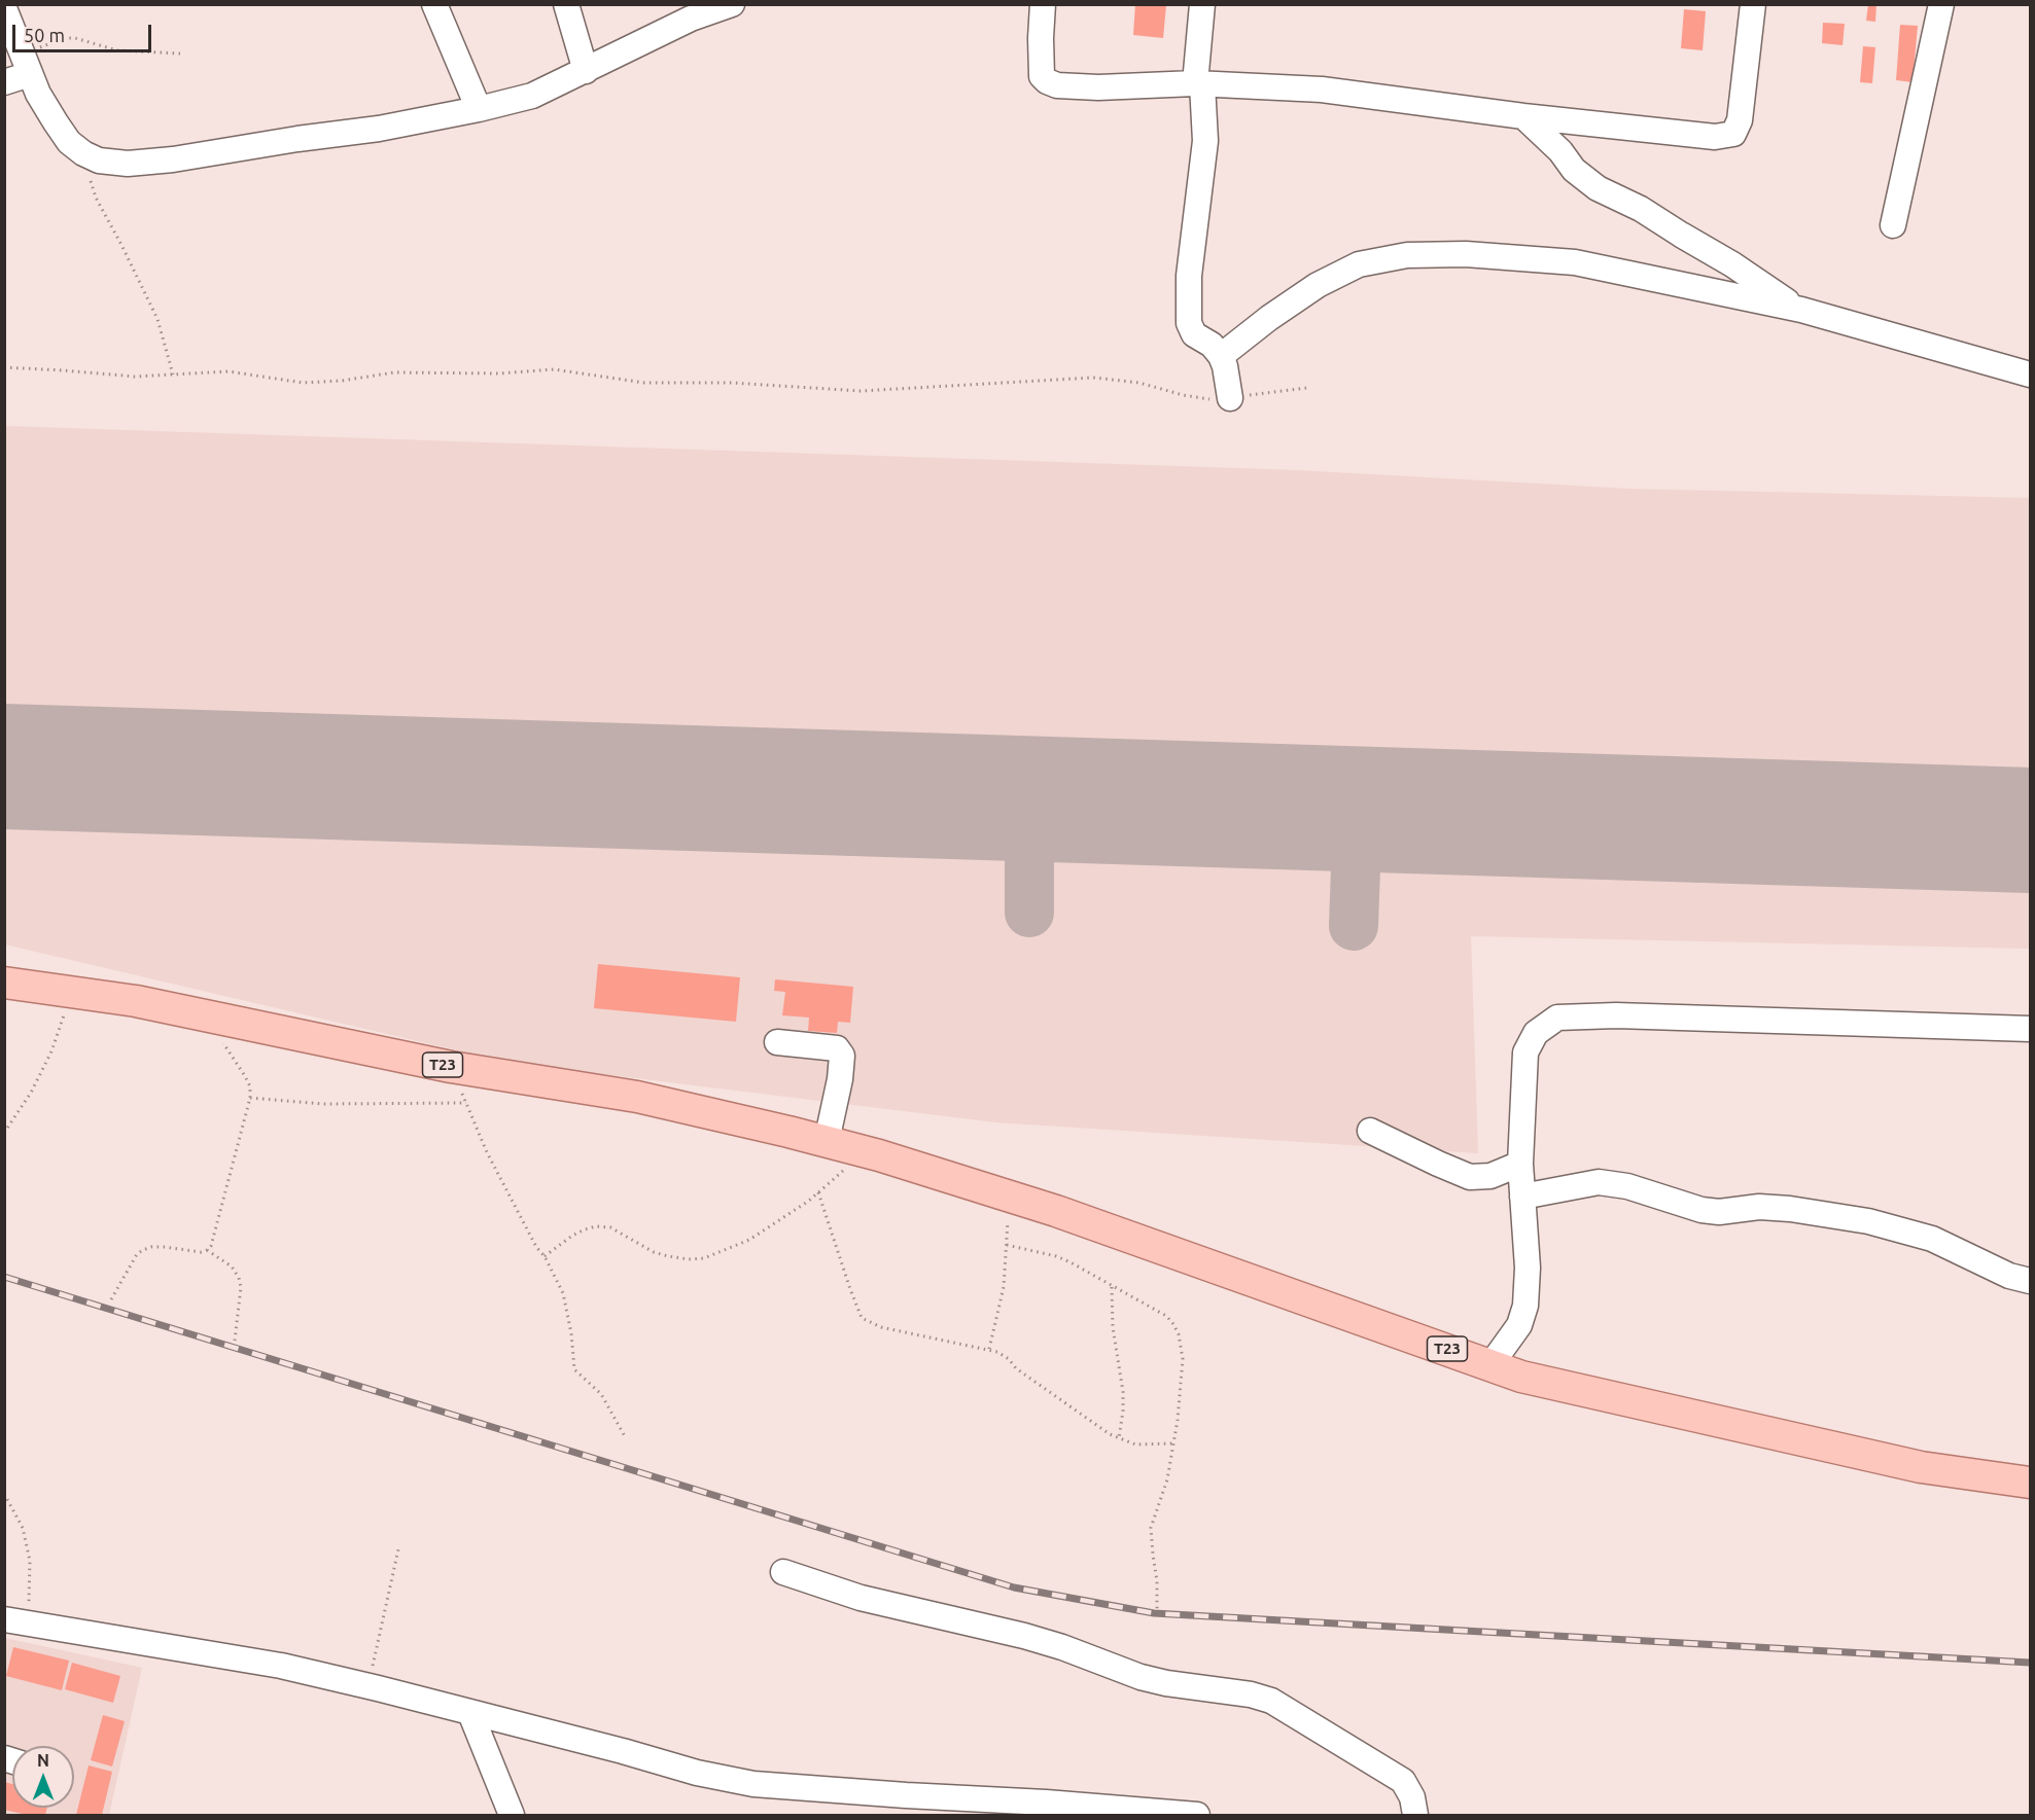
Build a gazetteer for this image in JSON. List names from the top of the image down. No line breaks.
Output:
{"streets":{"main road":["T23"]},"scale_bar":"50 m","north":"top"}
